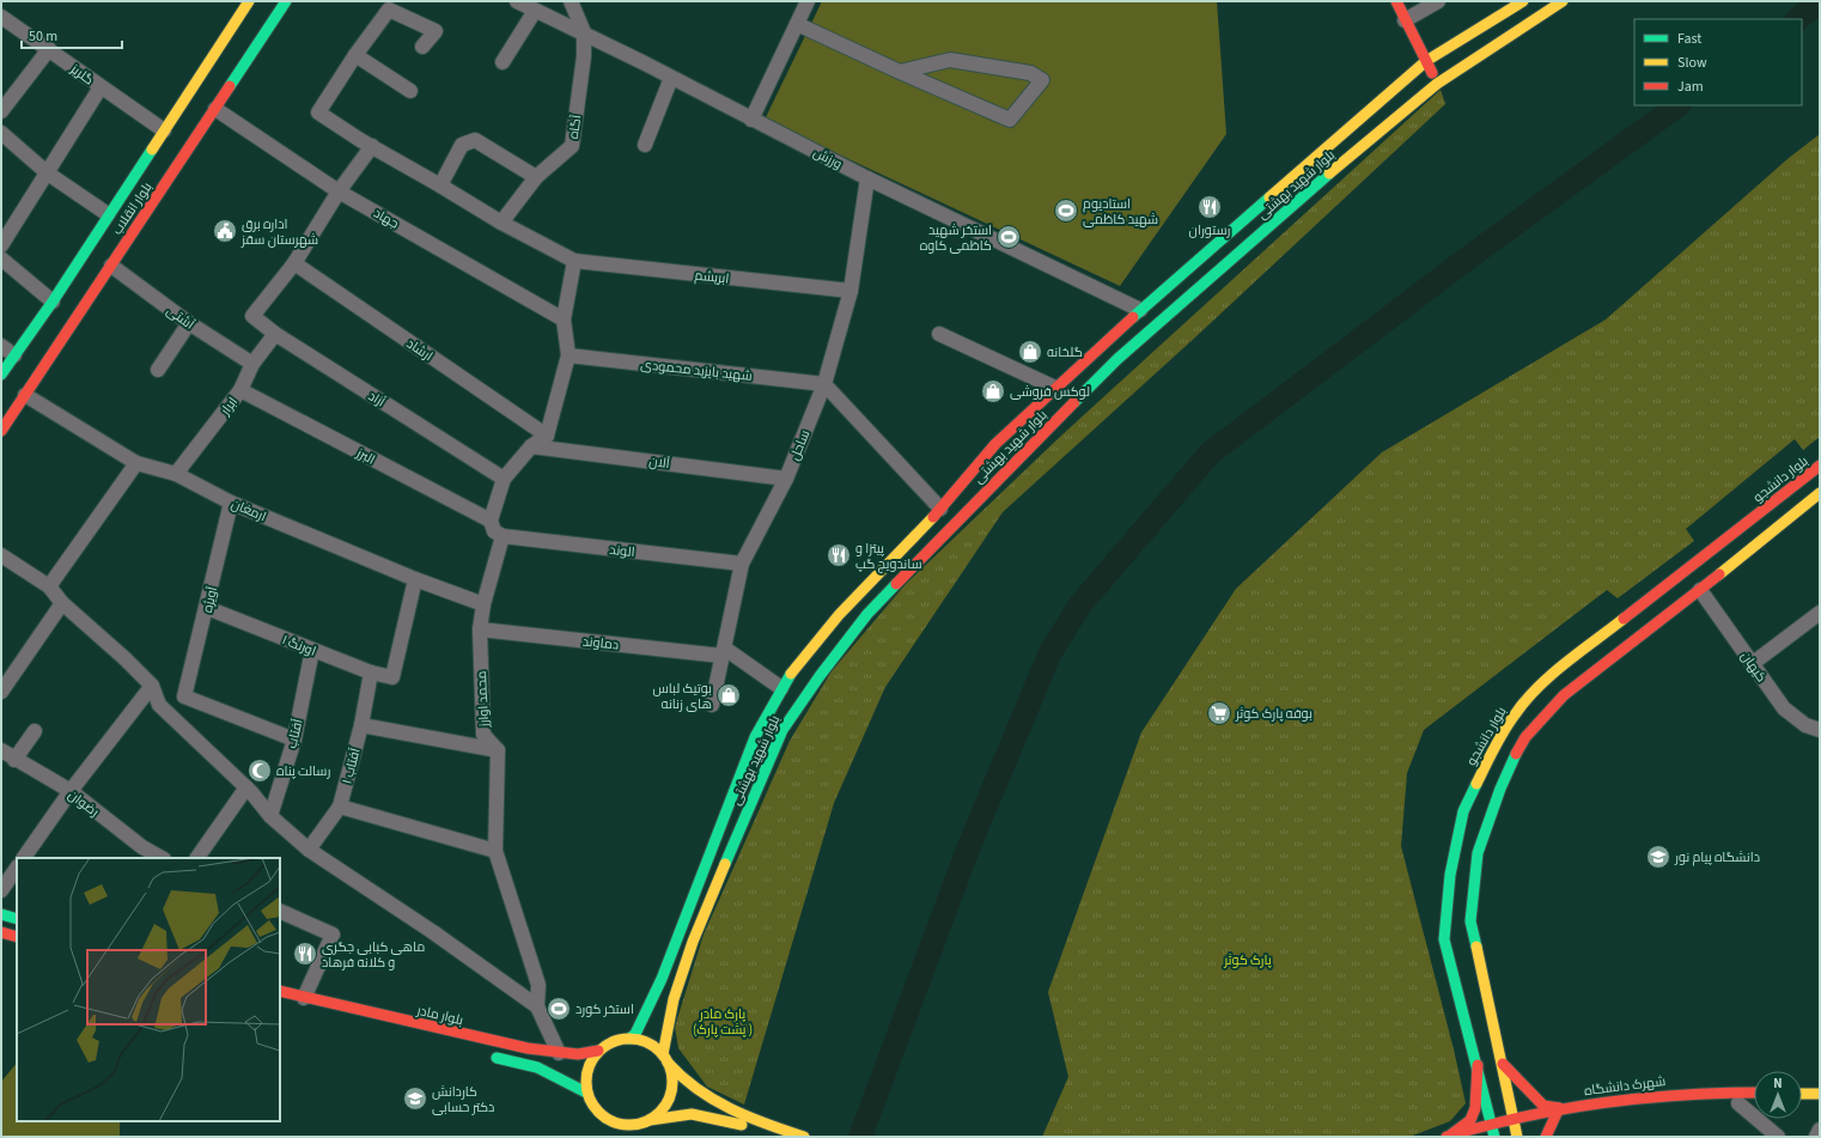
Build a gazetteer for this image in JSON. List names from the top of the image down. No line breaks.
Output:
{"streets":{"main road":["بلوار شهید بهشتی","بلوار انقلاب","بلوار دانشجو","بلوار مادر","شهرک دانشگاه"],"street":["گلریز","آگاه","ورزش","جهاد","ابریشم","آشتی","ارشاد","شهید بایزید محمودی","آزاد","ابرار","ساحل","البرز","آلان","ارمغان","الوند","آویژه","دماوند","اورنگ ۱","کیهان","محمد اوارز","آفتاب","آفتاب ۱","رضوان"]},"crossings":[["گلریز","بلوار انقلاب"],["آگاه","ورزش"],["ورزش","بلوار شهید بهشتی"],["ورزش","ساحل"],["بلوار شهید بهشتی","بلوار مادر"],["بلوار انقلاب","جهاد"],["بلوار انقلاب","آشتی"],["بلوار انقلاب","ارمغان"],["ابریشم","ساحل"],["آشتی","ابرار"],["ارشاد","آزاد"],["شهید بایزید محمودی","ساحل"],["آزاد","ابرار"],["ابرار","البرز"],["ابرار","ارمغان"],["ساحل","آلان"],["ساحل","الوند"],["ساحل","دماوند"],["بلوار دانشجو","کیهان"],["بلوار دانشجو","شهرک دانشگاه"],["ارمغان","آویژه"],["ارمغان","اورنگ ۱"],["ارمغان","محمد اوارز"],["الوند","محمد اوارز"],["آویژه","اورنگ ۱"],["آویژه","آفتاب"],["دماوند","محمد اوارز"],["اورنگ ۱","آفتاب"],["اورنگ ۱","آفتاب ۱"]],"parks":["پارک کوثر","پارک مادر (پشت پارک )"],"places":{"restaurant":["رستوران","پیتزا و ساندویچ گپ","ماهی کبابی جگری و کلانه فرهاد"],"sports":["استادیوم شهید کاظمی","استخر شهید کاظمی کاوه","استخر کورد"],"public building":["اداره برق شهرستان سقز"],"shop":["گلخانه","لوکس فروشی","بوتیک لباس های زنانه"],"supermarket":["بوفه پارک کوثر"],"mosque":["رسالت پناه"],"school or university":["دانشگاه پیام نور","کاردانش دکتر حسابی"]},"legend":["Fast","Slow","Jam"],"scale_bar":"50 m","north":"top"}
